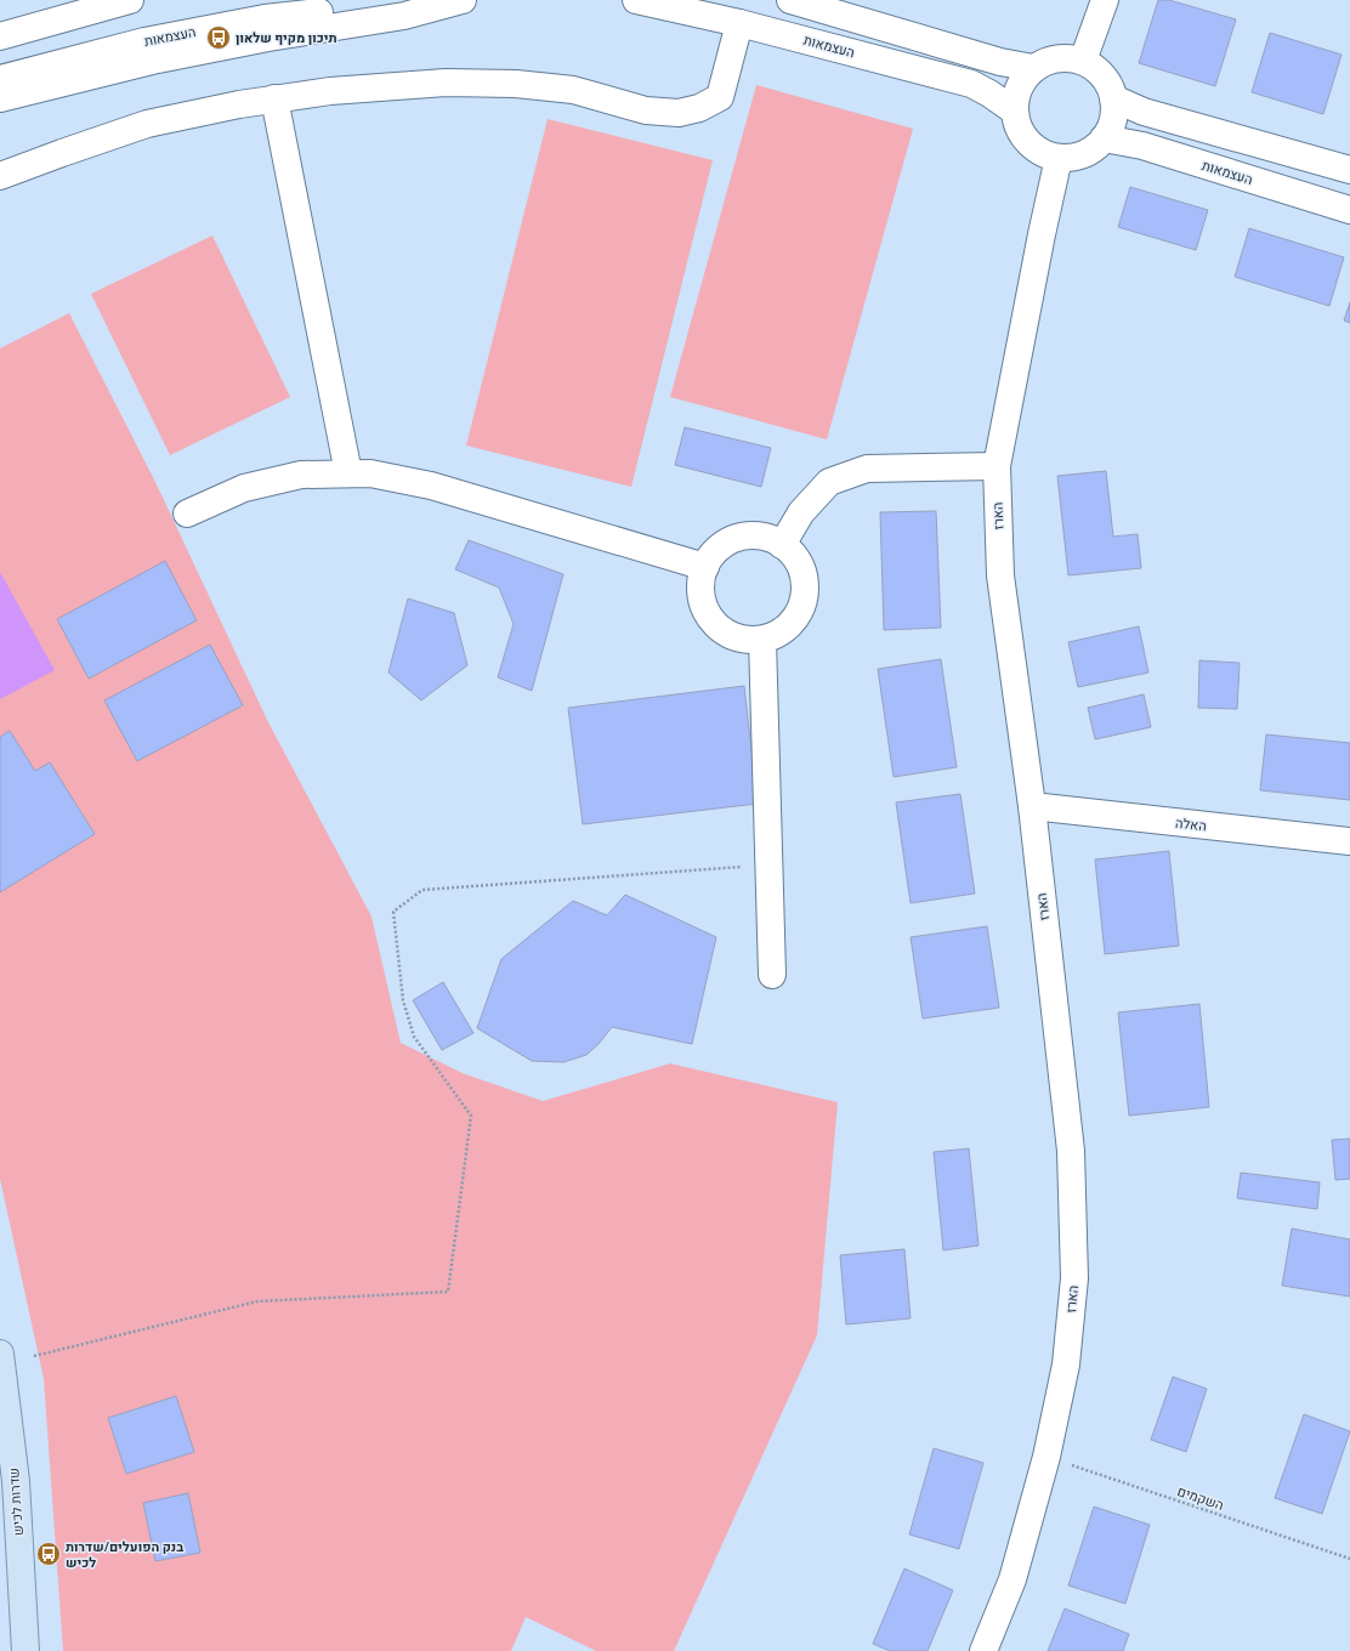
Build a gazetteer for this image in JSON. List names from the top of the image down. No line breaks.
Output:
{"streets":{"main road":["שדרות לכיש"],"street":["העצמאות","הארז","האלה"],"path":["השקמים"]},"crossings":[["העצמאות","הארז"],["הארז","האלה"],["הארז","השקמים"]],"places":{"bus stop":["תיכון מקיף שלאון","בנק הפועלים/שדרות לכיש"]}}
